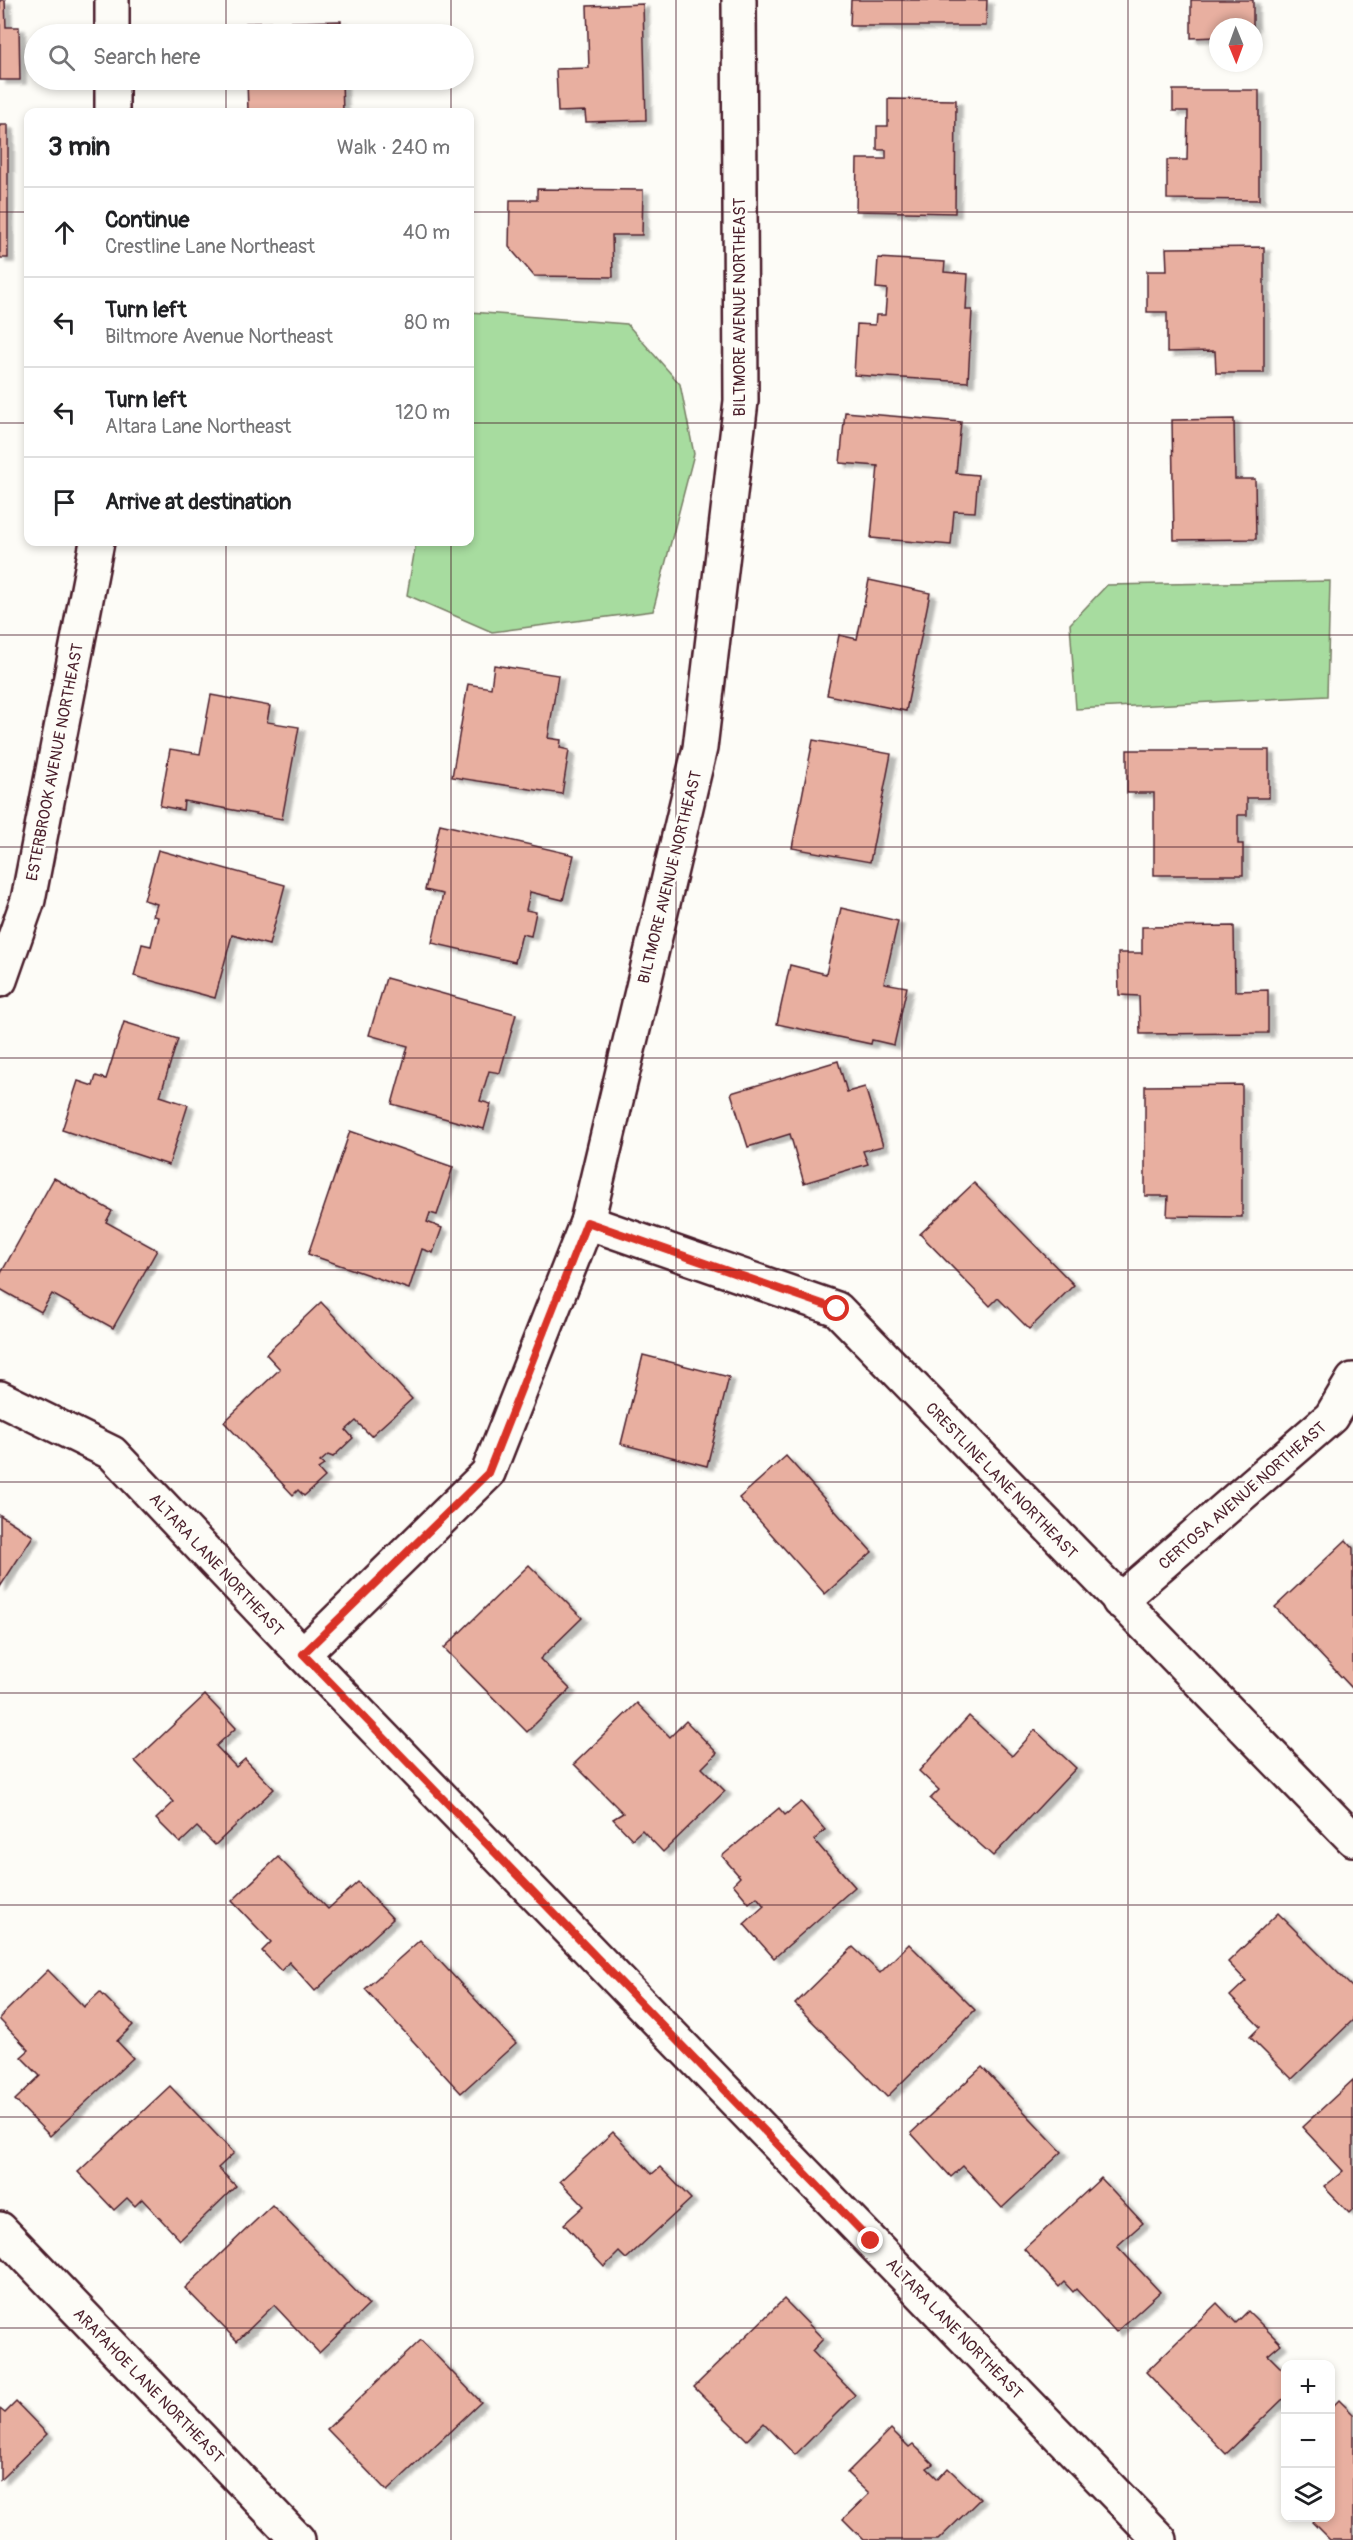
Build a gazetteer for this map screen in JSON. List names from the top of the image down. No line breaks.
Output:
{"streets":{"street":["BILTMORE AVENUE NORTHEAST","ESTERBROOK AVENUE NORTHEAST","CRESTLINE LANE NORTHEAST","CERTOSA AVENUE NORTHEAST","ALTARA LANE NORTHEAST","ARAPAHOE LANE NORTHEAST"]},"crossings":[["BILTMORE AVENUE NORTHEAST","CRESTLINE LANE NORTHEAST"],["BILTMORE AVENUE NORTHEAST","ALTARA LANE NORTHEAST"],["CRESTLINE LANE NORTHEAST","CERTOSA AVENUE NORTHEAST"]],"north":"bottom","page":{"search":"Search here","heading":["3 min","Walk · 240 m"],"list":[["Continue","Crestline Lane Northeast","40 m"],["Turn left","Biltmore Avenue Northeast","80 m"],["Turn left","Altara Lane Northeast","120 m"],"Arrive at destination"],"map_buttons":["+","−"]}}
